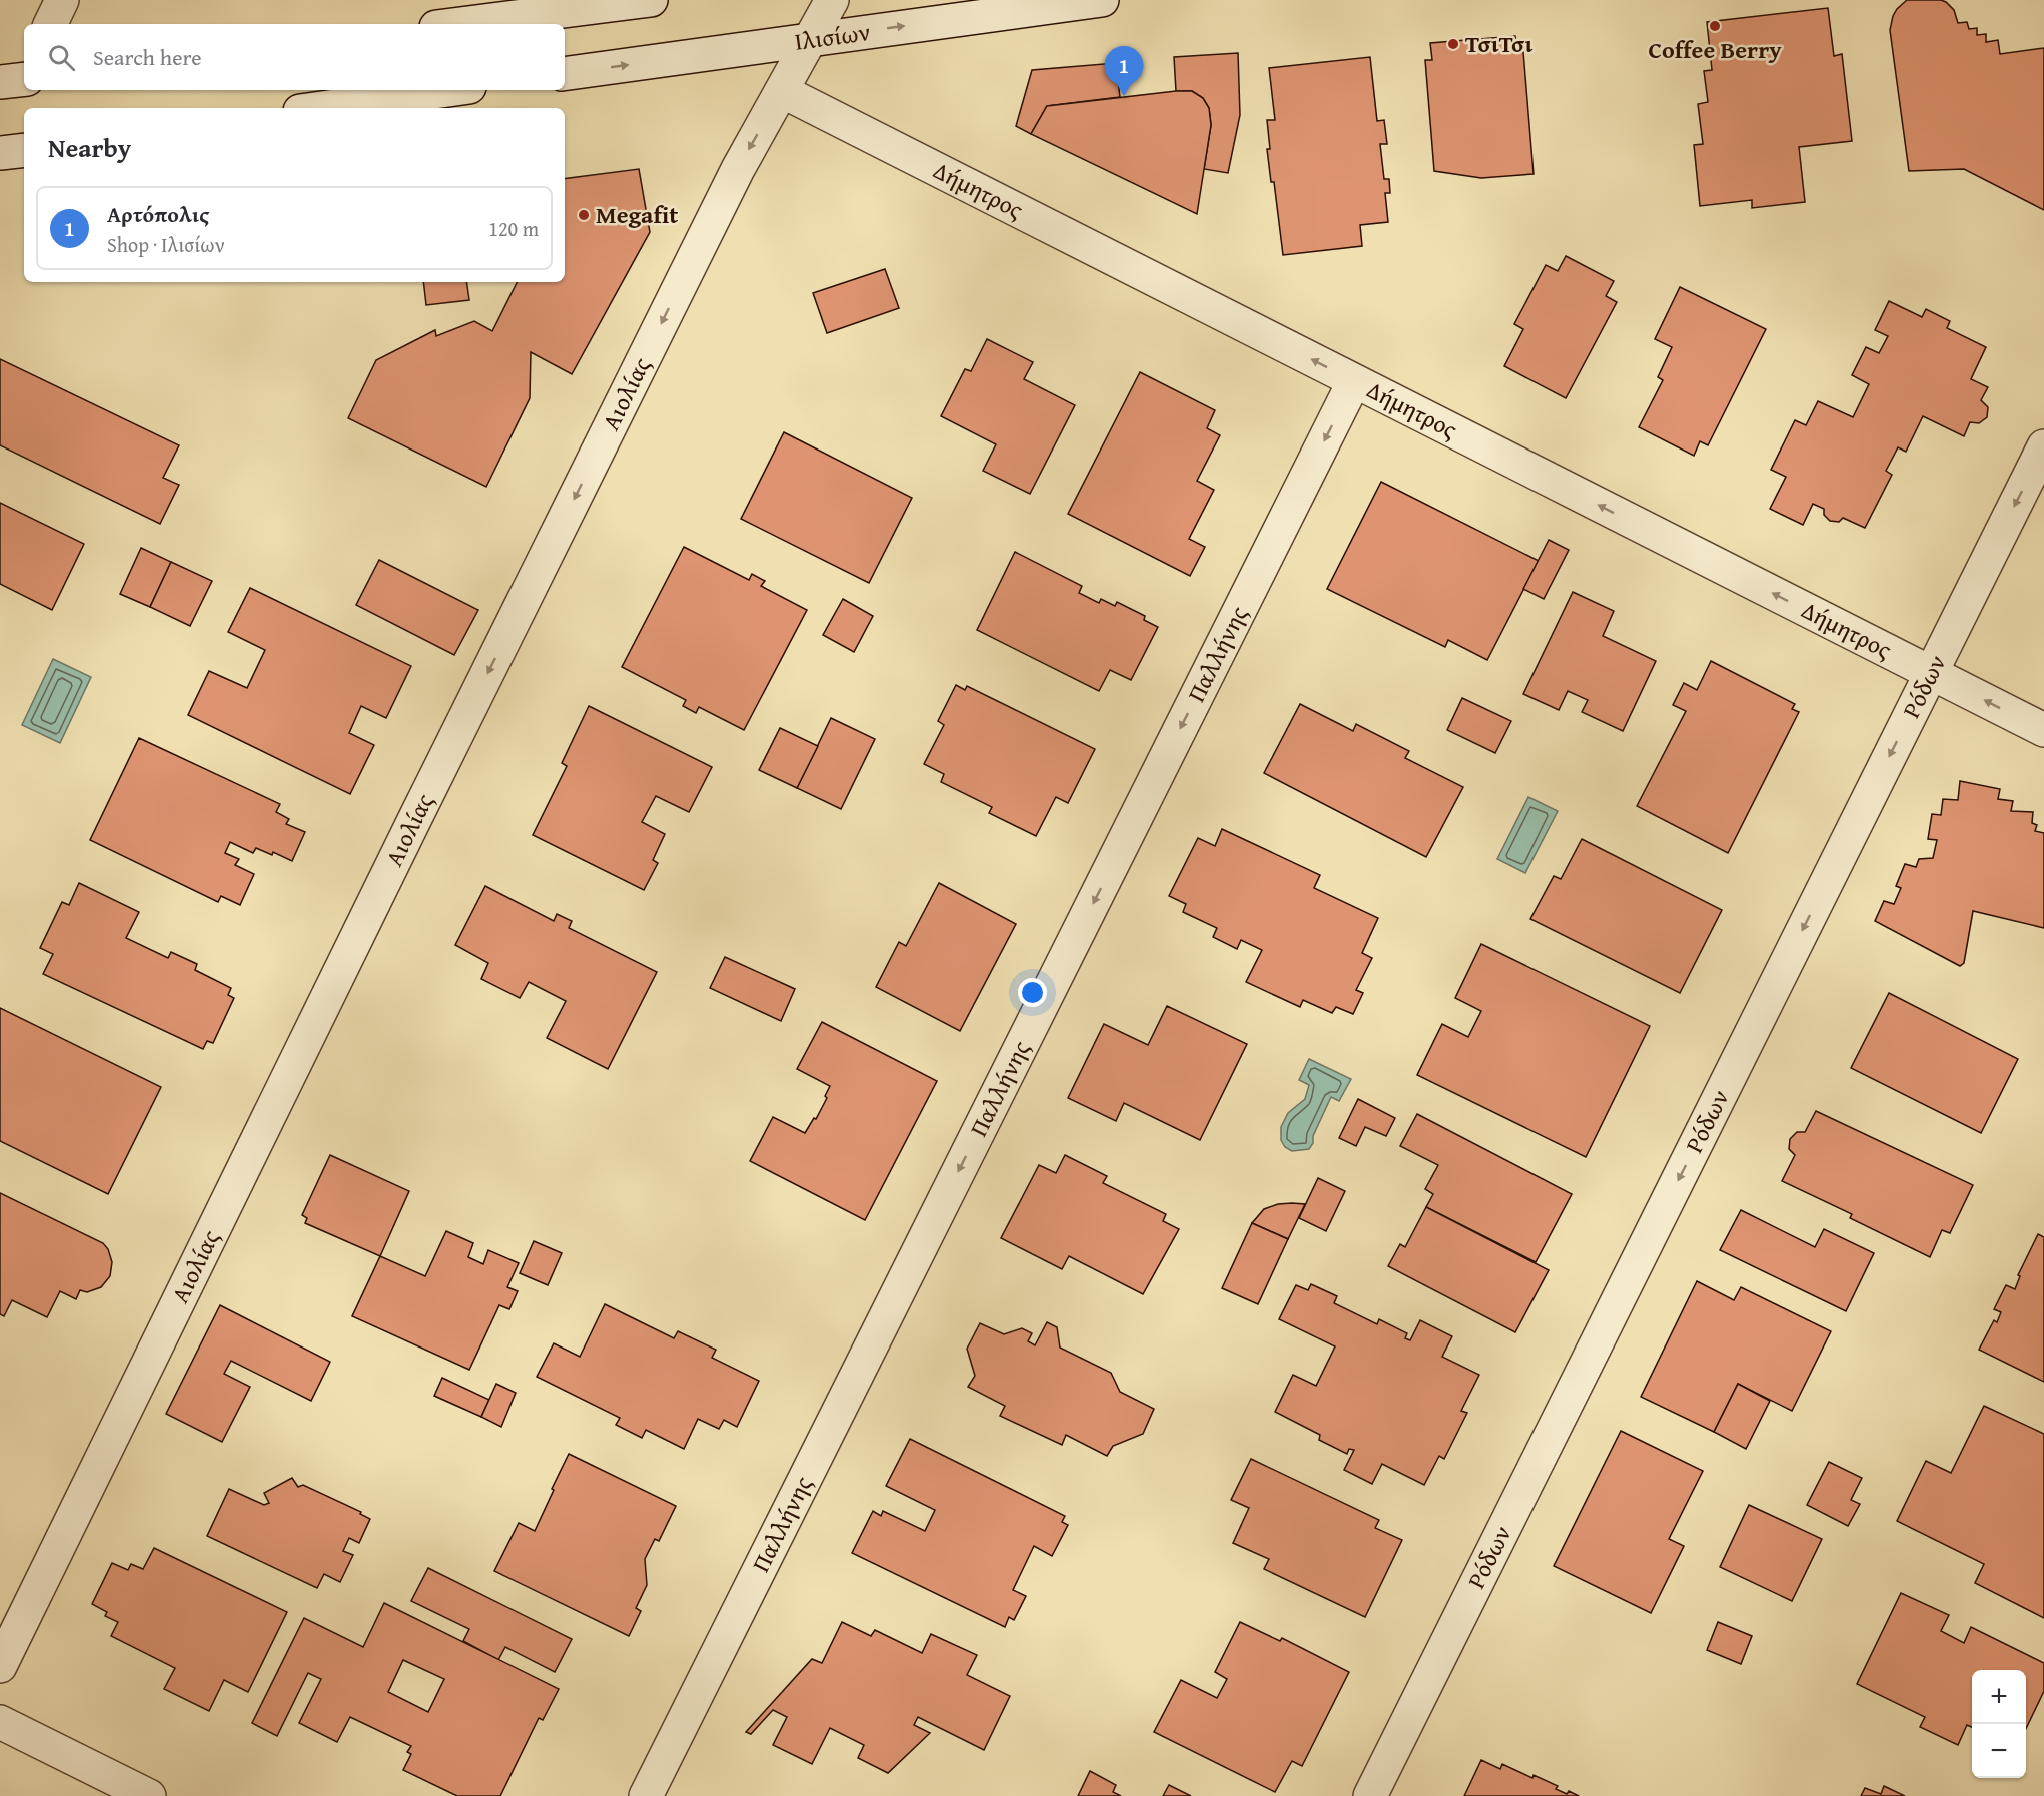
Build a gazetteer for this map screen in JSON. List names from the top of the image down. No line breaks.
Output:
{"streets":{"street":["Ιλισίων","Δήμητρος","Αιολίας","Παλλήνης","Ρόδων"]},"crossings":[["Ιλισίων","Αιολίας"],["Δήμητρος","Αιολίας"],["Δήμητρος","Παλλήνης"],["Δήμητρος","Ρόδων"]],"one_way":["Ιλισίων","Δήμητρος","Αιολίας","Παλλήνης","Ρόδων"],"places":["Coffee Berry","ΤσιΤσι","Megafit"],"page":{"search":"Search here","pins":"1","heading":"Nearby","list":[{"mark":"1","name":"Αρτόπολις","note":"Shop · Ιλισίων","value":"120 m"}],"map_buttons":["+","−"]}}
